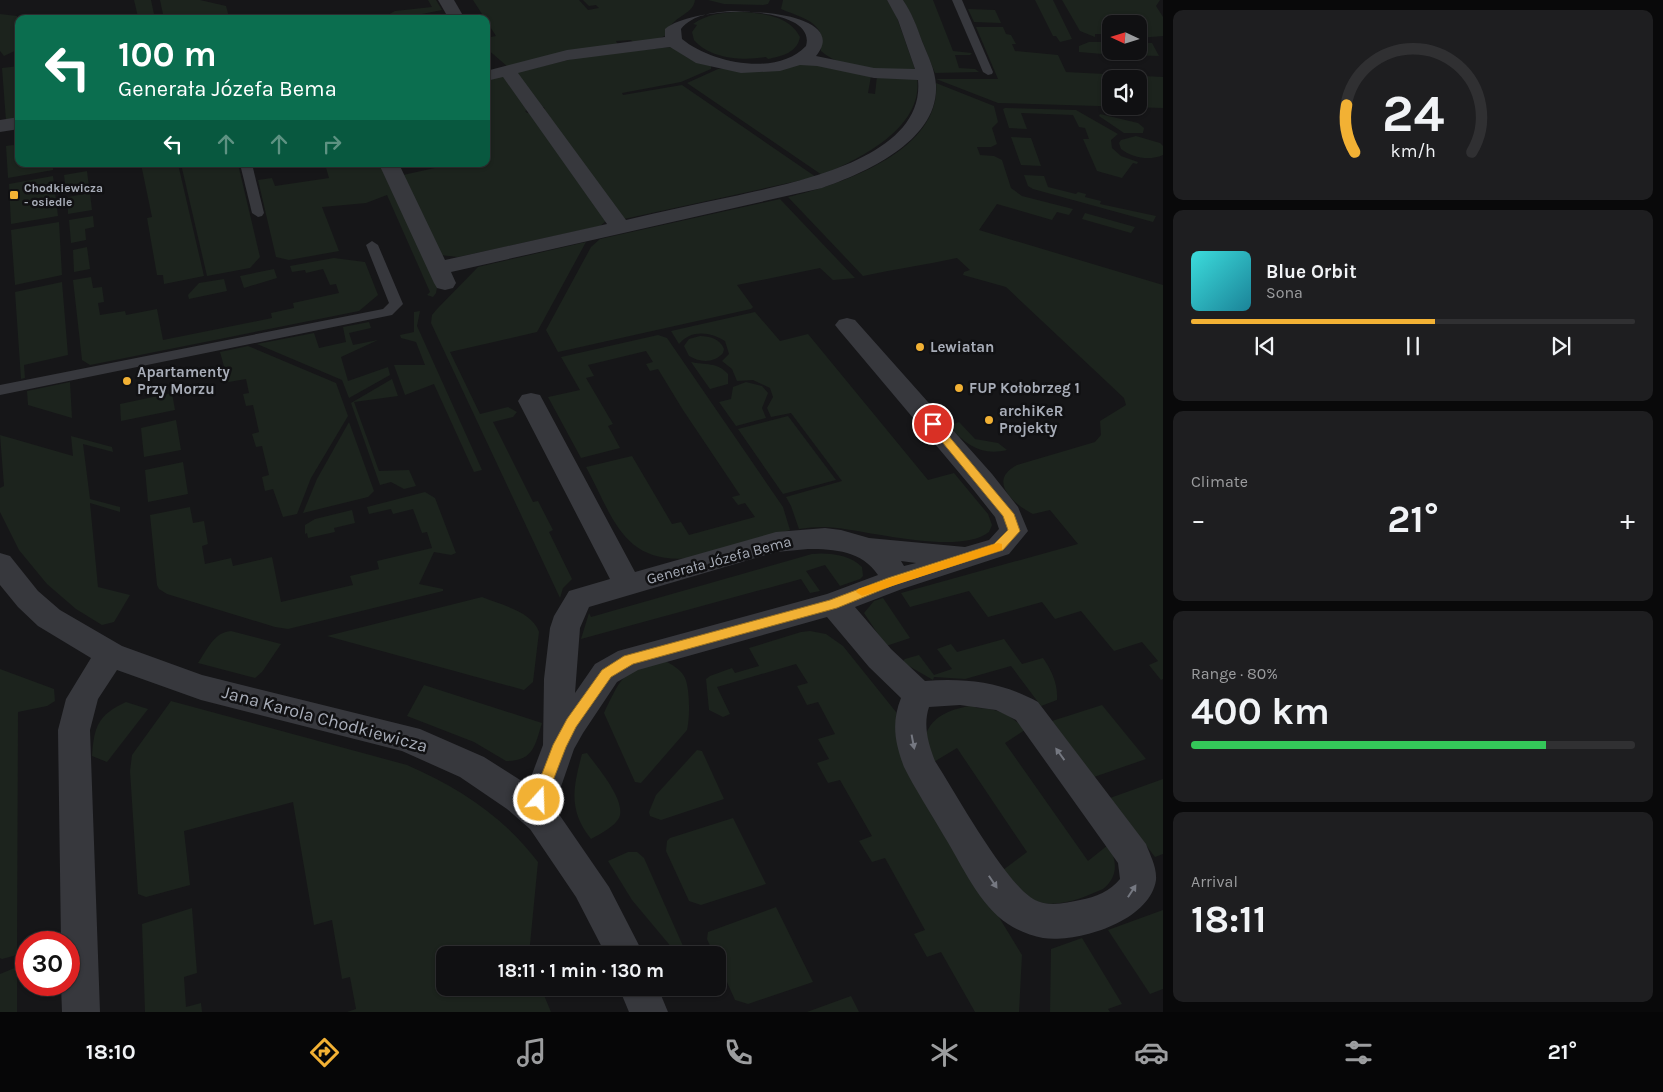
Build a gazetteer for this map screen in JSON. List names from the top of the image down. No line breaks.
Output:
{"streets":{"street":["Generała Józefa Bema","Jana Karola Chodkiewicza"]},"crossings":[["Generała Józefa Bema","Jana Karola Chodkiewicza"]],"places":{"transit":["Chodkiewicza - osiedle"],"other":["Lewiatan","Apartamenty Przy Morzu","FUP Kołobrzeg 1","archiKeR Projekty"]},"north":"left","page":{"turn":["100 m","Generała Józefa Bema"],"song":["Blue Orbit","Sona"],"tile":["Climate",["Range · 80%","400 km"],["Arrival","18:11"]],"heat":["−","21°","+"],"limit":"30","trip":"18:11 · 1 min · 130 m","tabs":["18:10","21°"],"gauge":["24","km/h"]}}
